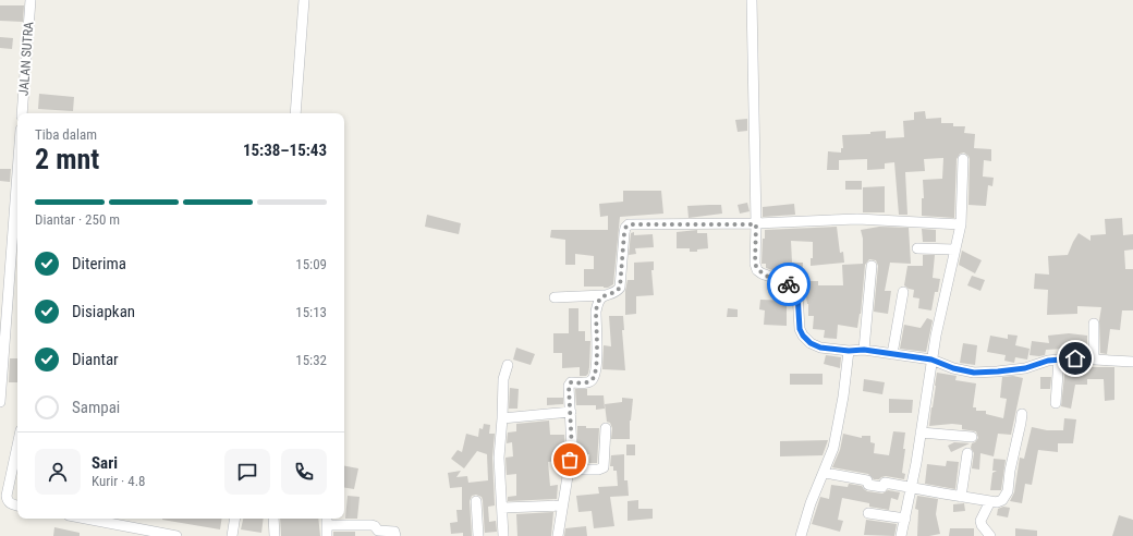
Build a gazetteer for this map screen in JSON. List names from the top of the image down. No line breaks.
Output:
{"streets":{"street":["JALAN SUTRA"]},"page":{"heading":["2 mnt","Tiba dalam","15:38–15:43"],"panel":["Sari","Kurir · 4.8"],"bar":"Diantar · 250 m","list":[["Diterima","15:09"],["Disiapkan","15:13"],["Diantar","15:32"],"Sampai"]}}
